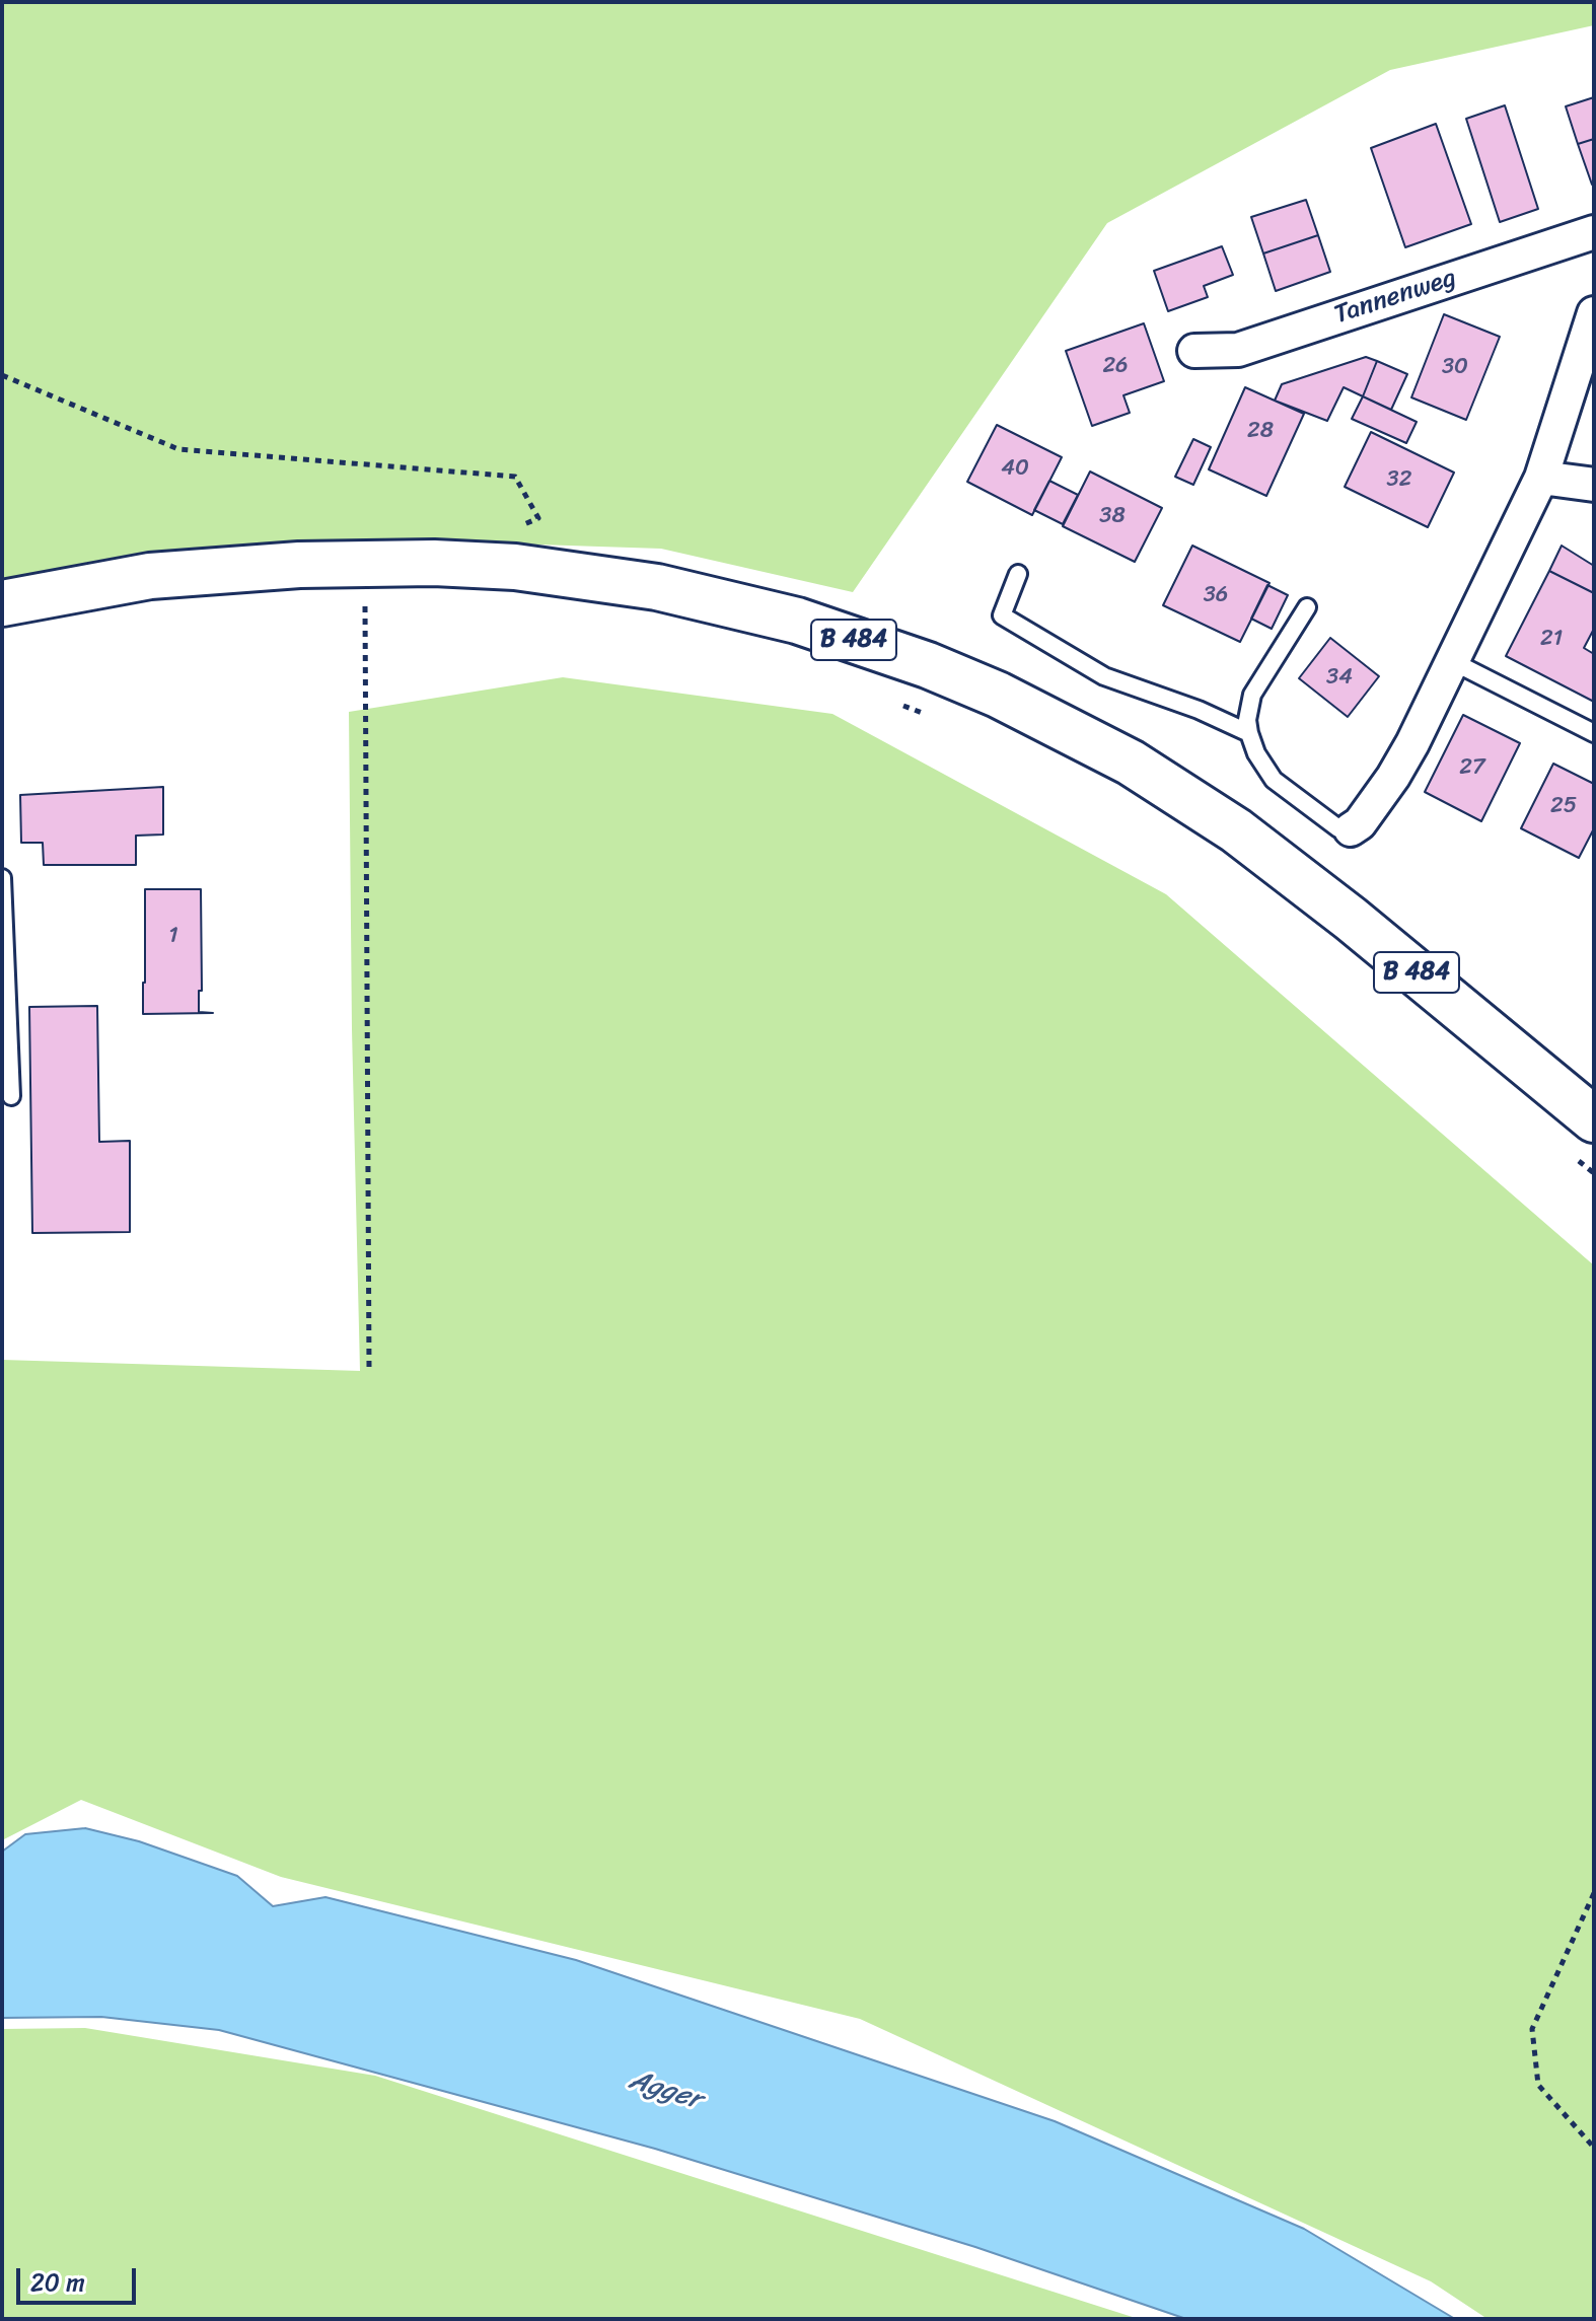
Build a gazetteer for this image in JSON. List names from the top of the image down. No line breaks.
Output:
{"streets":{"main road":["B 484"],"street":["Tannenweg"]},"water":["Agger"],"house_numbers":["26","30","28","40","32","38","36","21","34","27","25","1"],"scale_bar":"20 m"}
